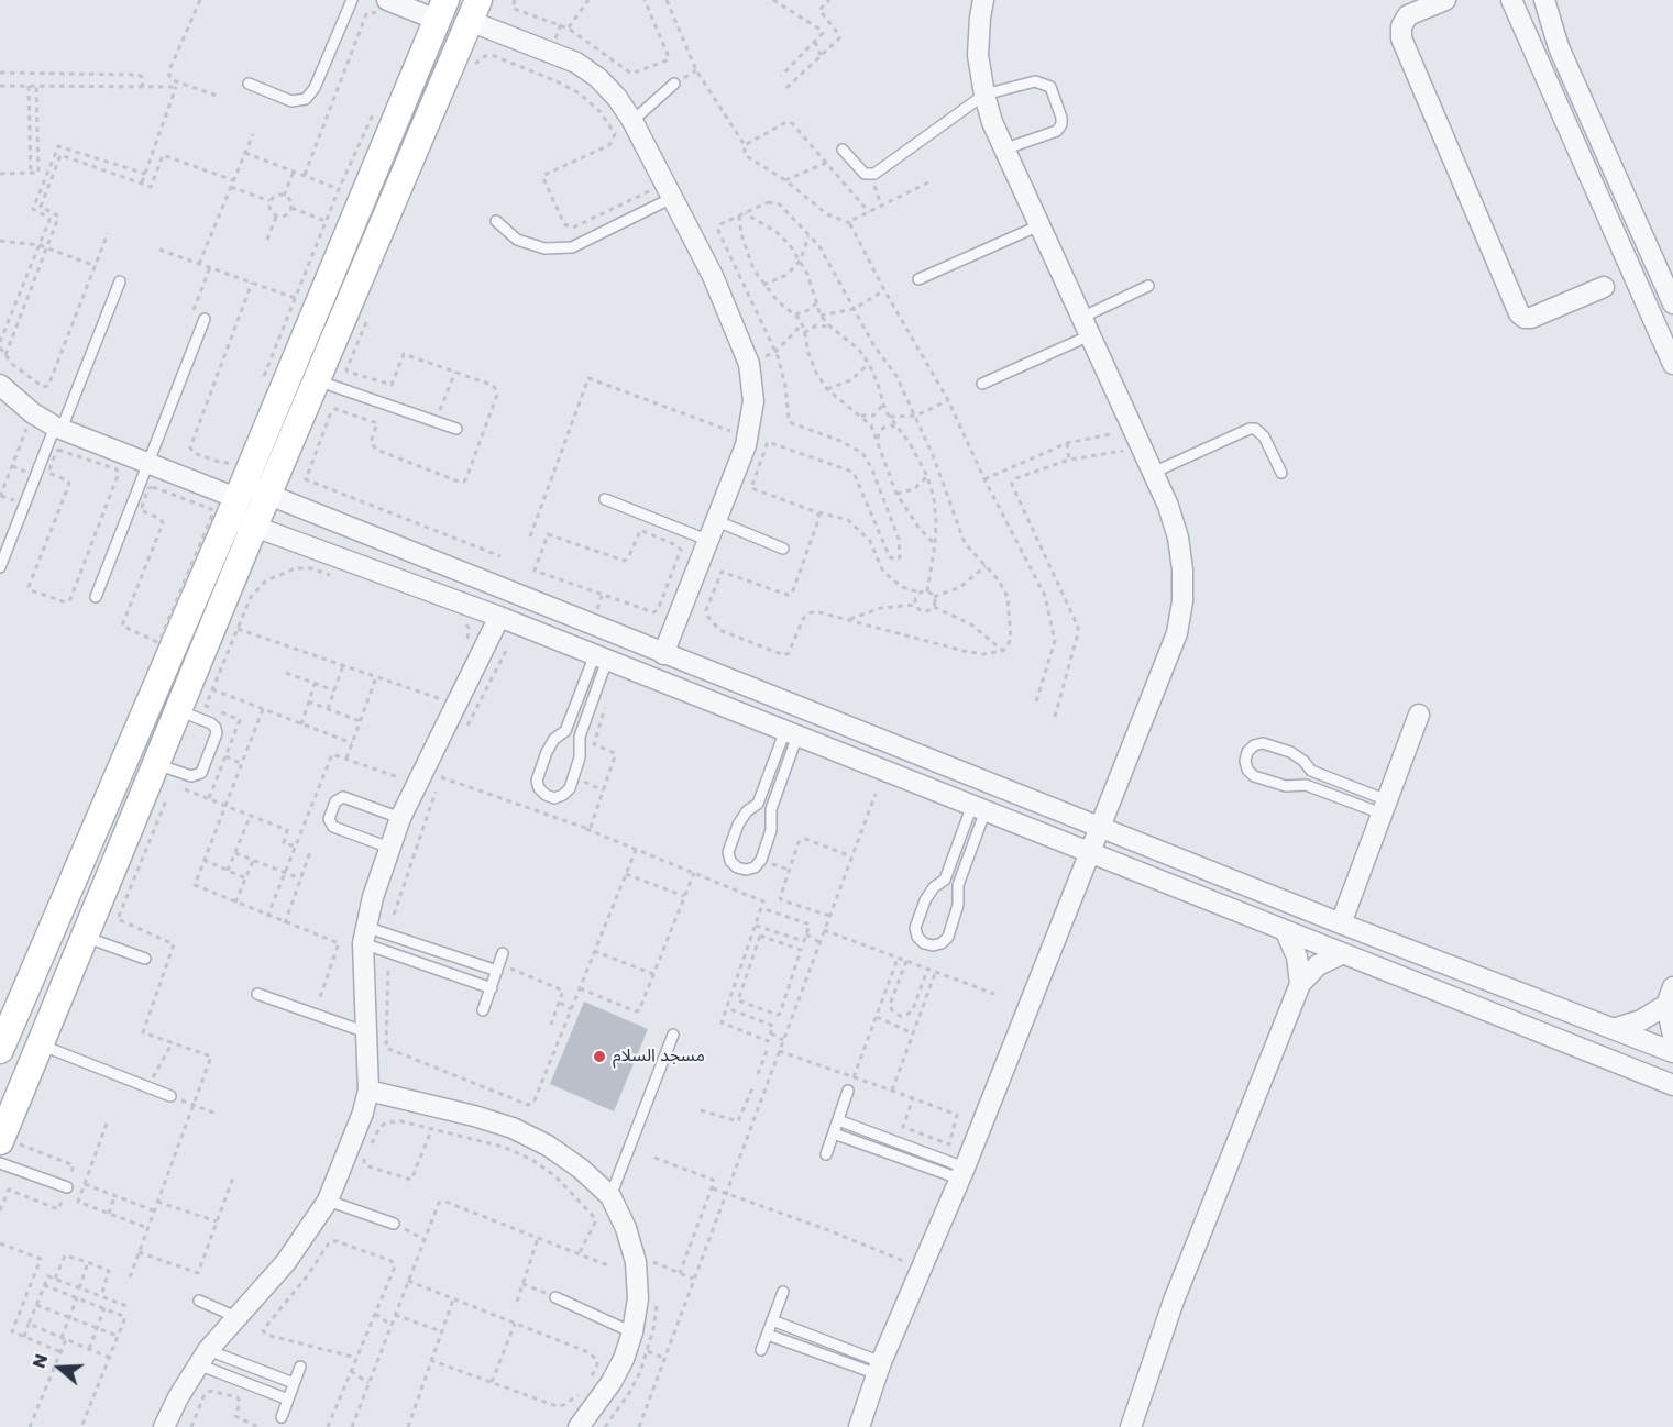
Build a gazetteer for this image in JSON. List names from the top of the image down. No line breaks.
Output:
{"places":["مسجد السلام"],"north":"left"}
